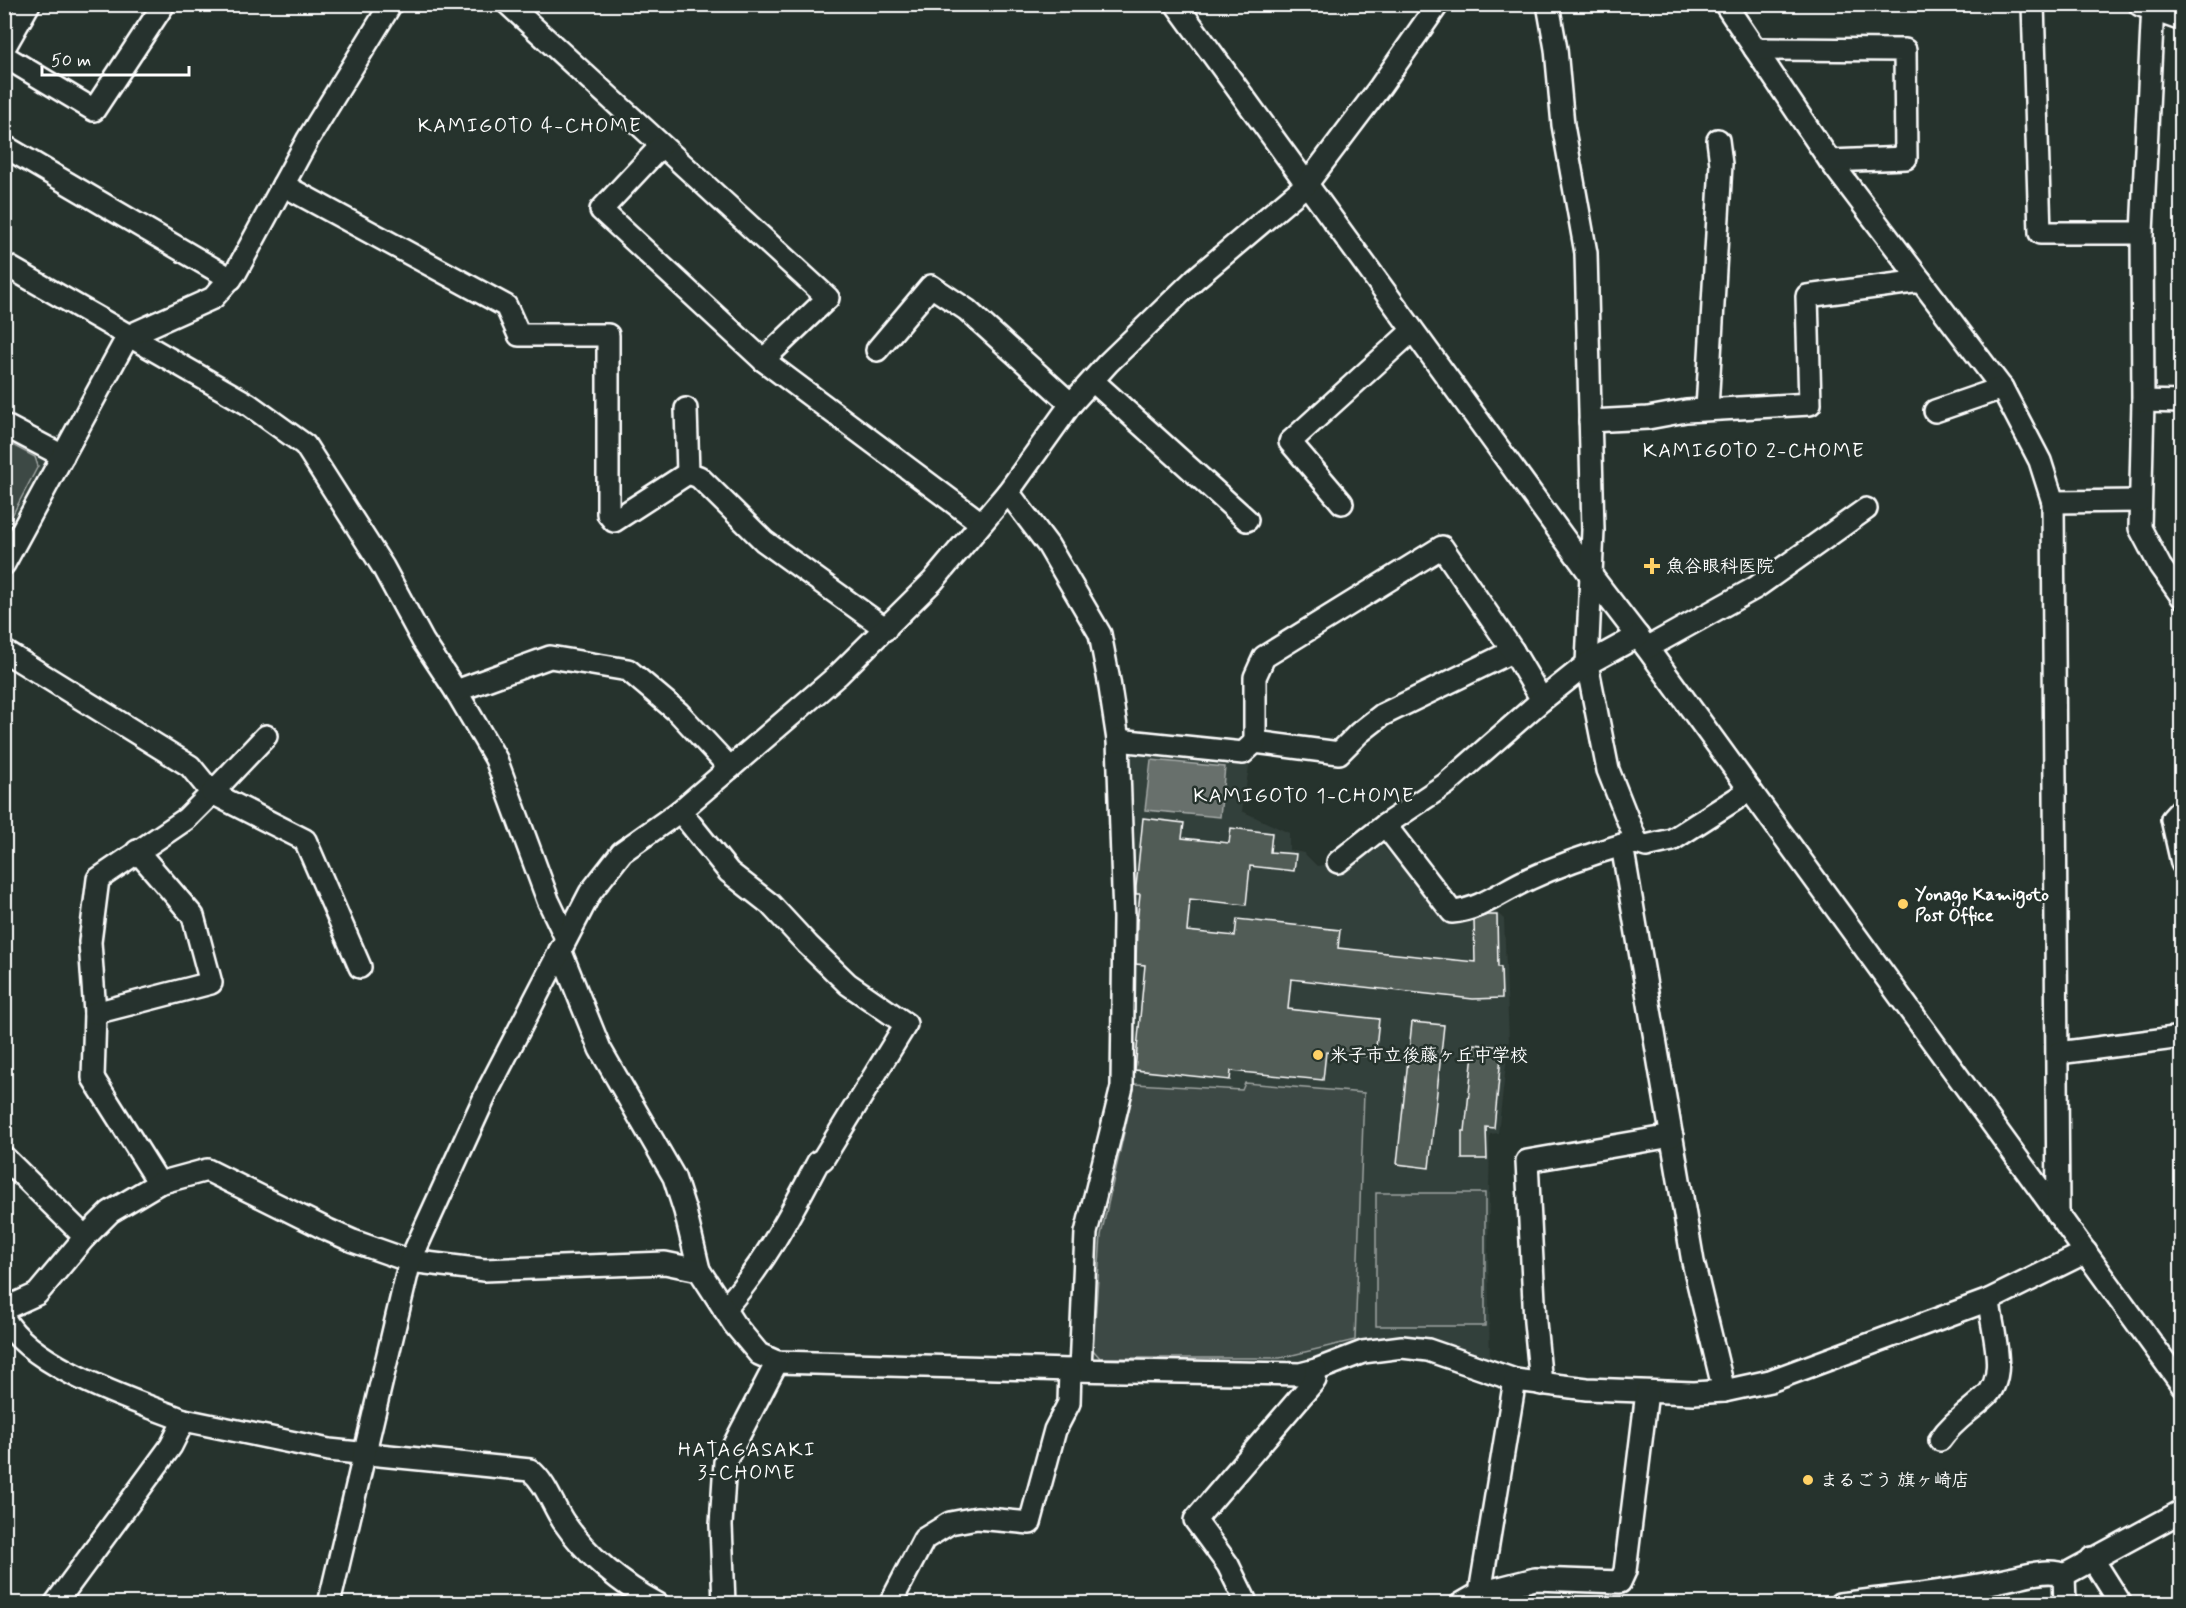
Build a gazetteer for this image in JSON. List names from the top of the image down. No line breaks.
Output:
{"districts":["KAMIGOTO 4-CHOME","KAMIGOTO 2-CHOME","KAMIGOTO 1-CHOME","HATAGASAKI 3-CHOME"],"places":{"health":["魚谷眼科医院"],"other":["Yonago Kamigoto Post Office","米子市立後藤ヶ丘中学校","まるごう 旗ヶ崎店"]},"scale_bar":"50 m"}
